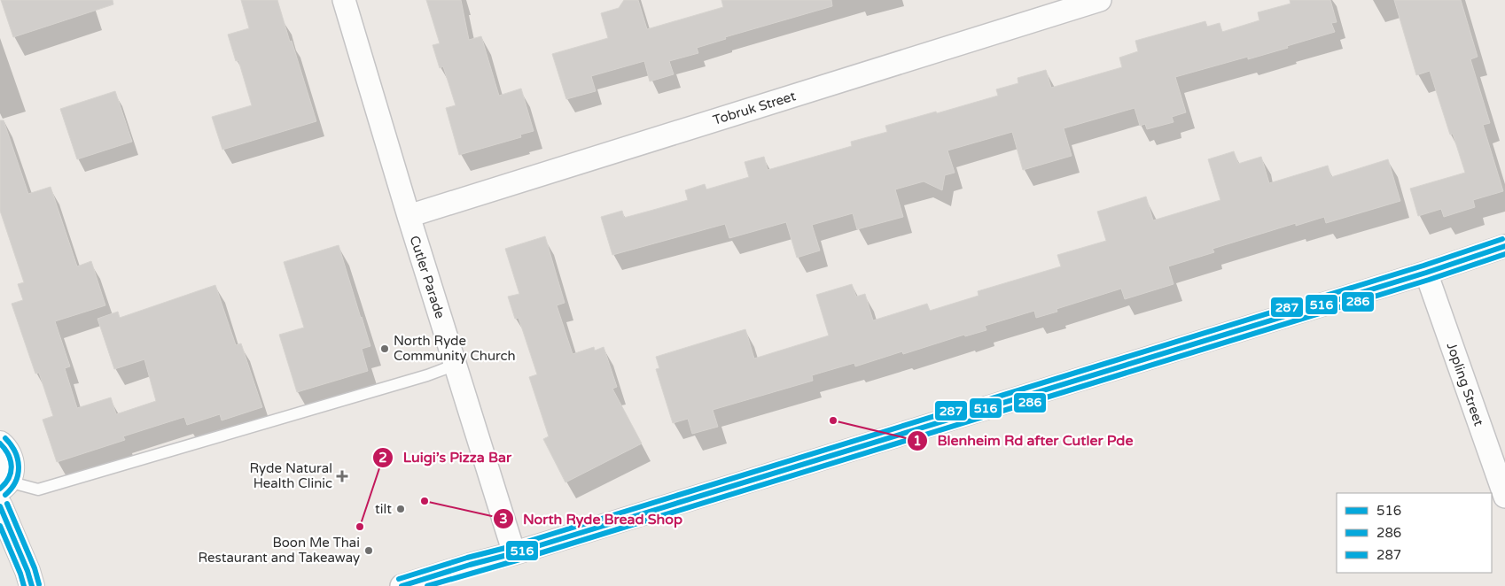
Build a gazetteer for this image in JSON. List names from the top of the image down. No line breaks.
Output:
{"streets":{"street":["Tobruk Street","Cutler Parade","Jopling Street"]},"crossings":[["Tobruk Street","Cutler Parade"]],"places":{"other":["North Ryde Community Church","Blenheim Rd after Cutler Pde","North Ryde Bread Shop","tilt","Luigi’s Pizza Bar","Boon Me Thai Restaurant and Takeaway"],"health":["Ryde Natural Health Clinic"]},"lines":["transit line 287","transit line 516","transit line 286"],"legend":["516","286","287"]}
